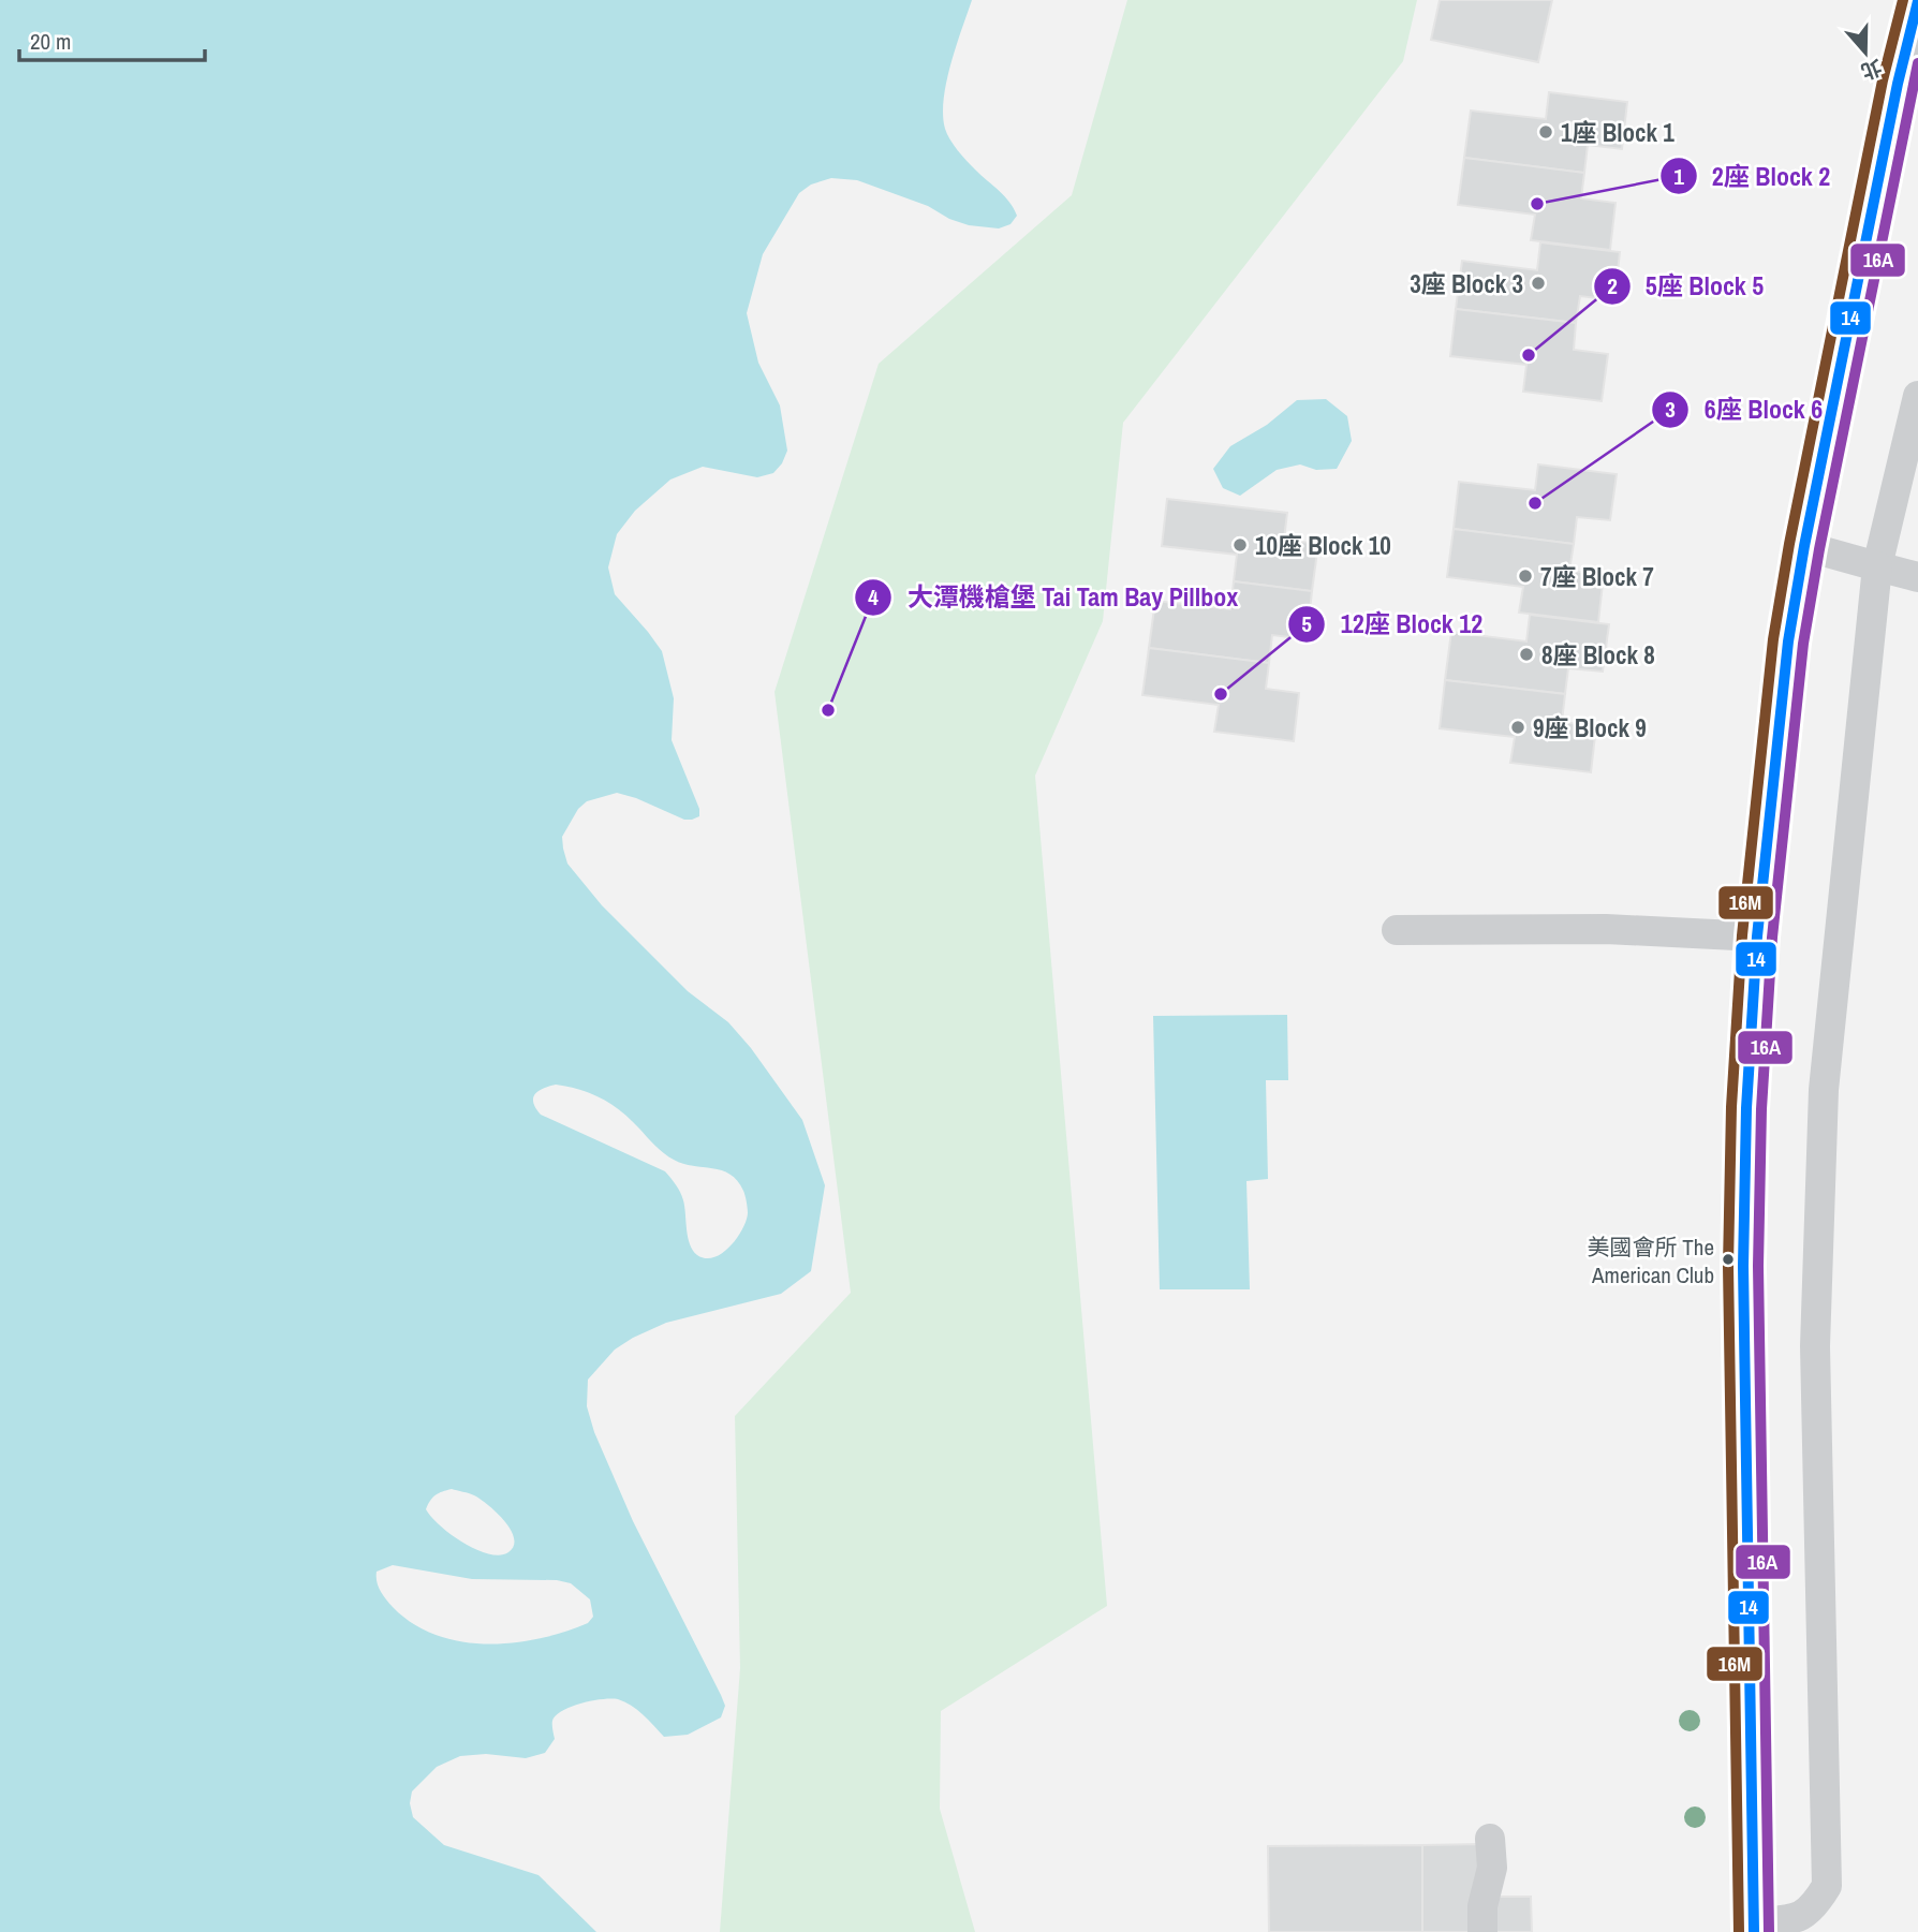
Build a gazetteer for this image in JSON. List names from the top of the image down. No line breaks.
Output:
{"places":["1座 Block 1","2座 Block 2","3座 Block 3","5座 Block 5","6座 Block 6","10座 Block 10","7座 Block 7","8座 Block 8","12座 Block 12","大潭機槍堡 Tai Tam Bay Pillbox","9座 Block 9","美國會所 The American Club"],"lines":["transit line 16M","transit line 14","transit line 16A"],"scale_bar":"20 m","north":"bottom"}
